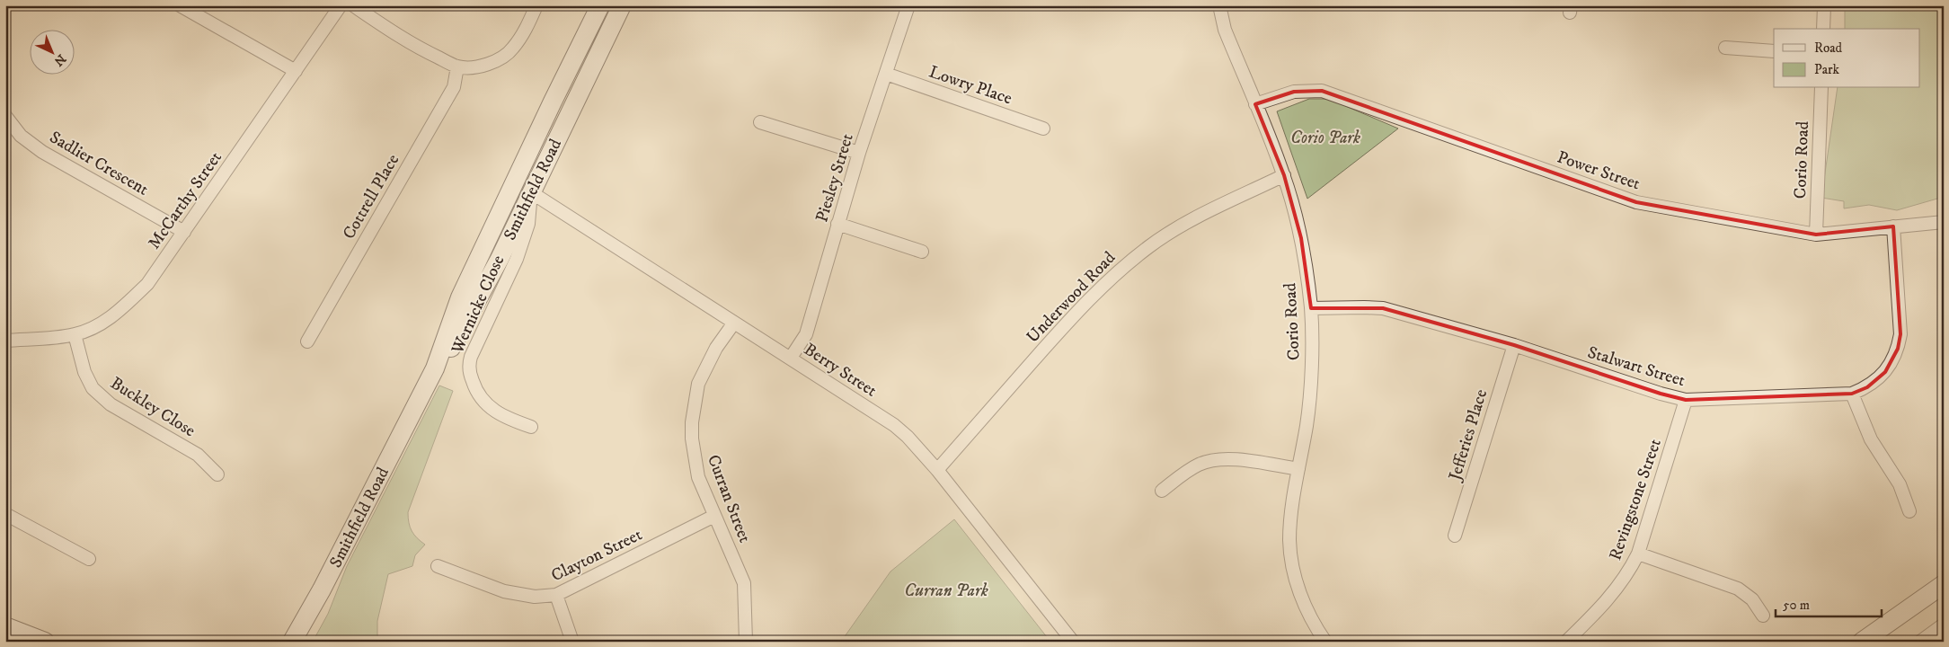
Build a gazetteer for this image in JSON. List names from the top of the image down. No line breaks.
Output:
{"streets":{"main road":["Smithfield Road"],"street":["Lowry Place","Corio Road","Sadlier Crescent","Power Street","Piesley Street","Cottrell Place","McCarthy Street","Underwood Road","Wernicke Close","Stalwart Street","Berry Street","Buckley Close","Jefferies Place","Curran Street","Revingstone Street","Clayton Street"]},"crossings":[["Lowry Place","Piesley Street"],["Corio Road","Power Street"],["Corio Road","Underwood Road"],["Corio Road","Stalwart Street"],["Sadlier Crescent","McCarthy Street"],["Power Street","Stalwart Street"],["Piesley Street","Berry Street"],["Smithfield Road","Wernicke Close"],["Smithfield Road","Berry Street"],["McCarthy Street","Buckley Close"],["Underwood Road","Berry Street"],["Wernicke Close","Berry Street"],["Stalwart Street","Jefferies Place"],["Stalwart Street","Revingstone Street"],["Berry Street","Curran Street"],["Curran Street","Clayton Street"]],"parks":["Corio Park","Curran Park"],"legend":["Road","Park"],"scale_bar":"50 m","north":"bottom right"}
